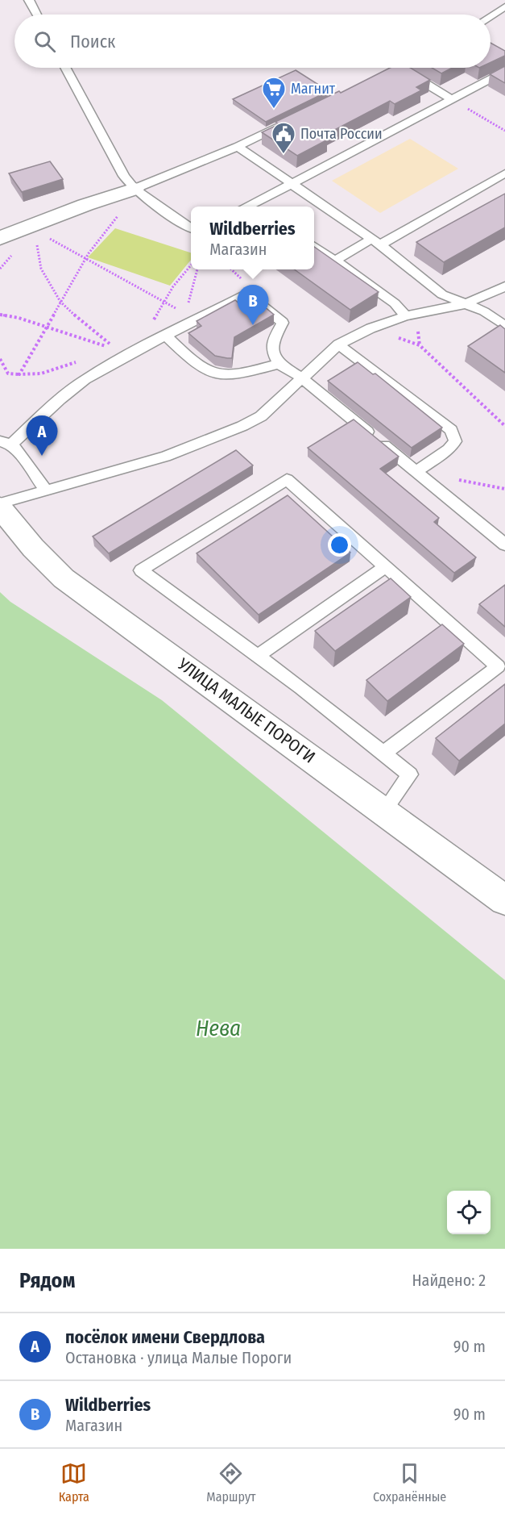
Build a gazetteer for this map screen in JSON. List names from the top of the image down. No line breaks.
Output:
{"streets":{"street":["УЛИЦА МАЛЫЕ ПОРОГИ"]},"water":["Нева"],"places":{"supermarket":["Магнит"],"public building":["Почта России"]},"page":{"search":"Поиск","popup":["Wildberries","Магазин"],"pins":["B","A"],"heading":["Рядом","Найдено: 2"],"list":[{"mark":"A","name":"посёлок имени Свердлова","note":"Остановка · улица Малые Пороги","value":"90 m"},{"mark":"B","name":"Wildberries","note":"Магазин","value":"90 m"}],"nav":["Карта","Маршрут","Сохранённые"]}}
